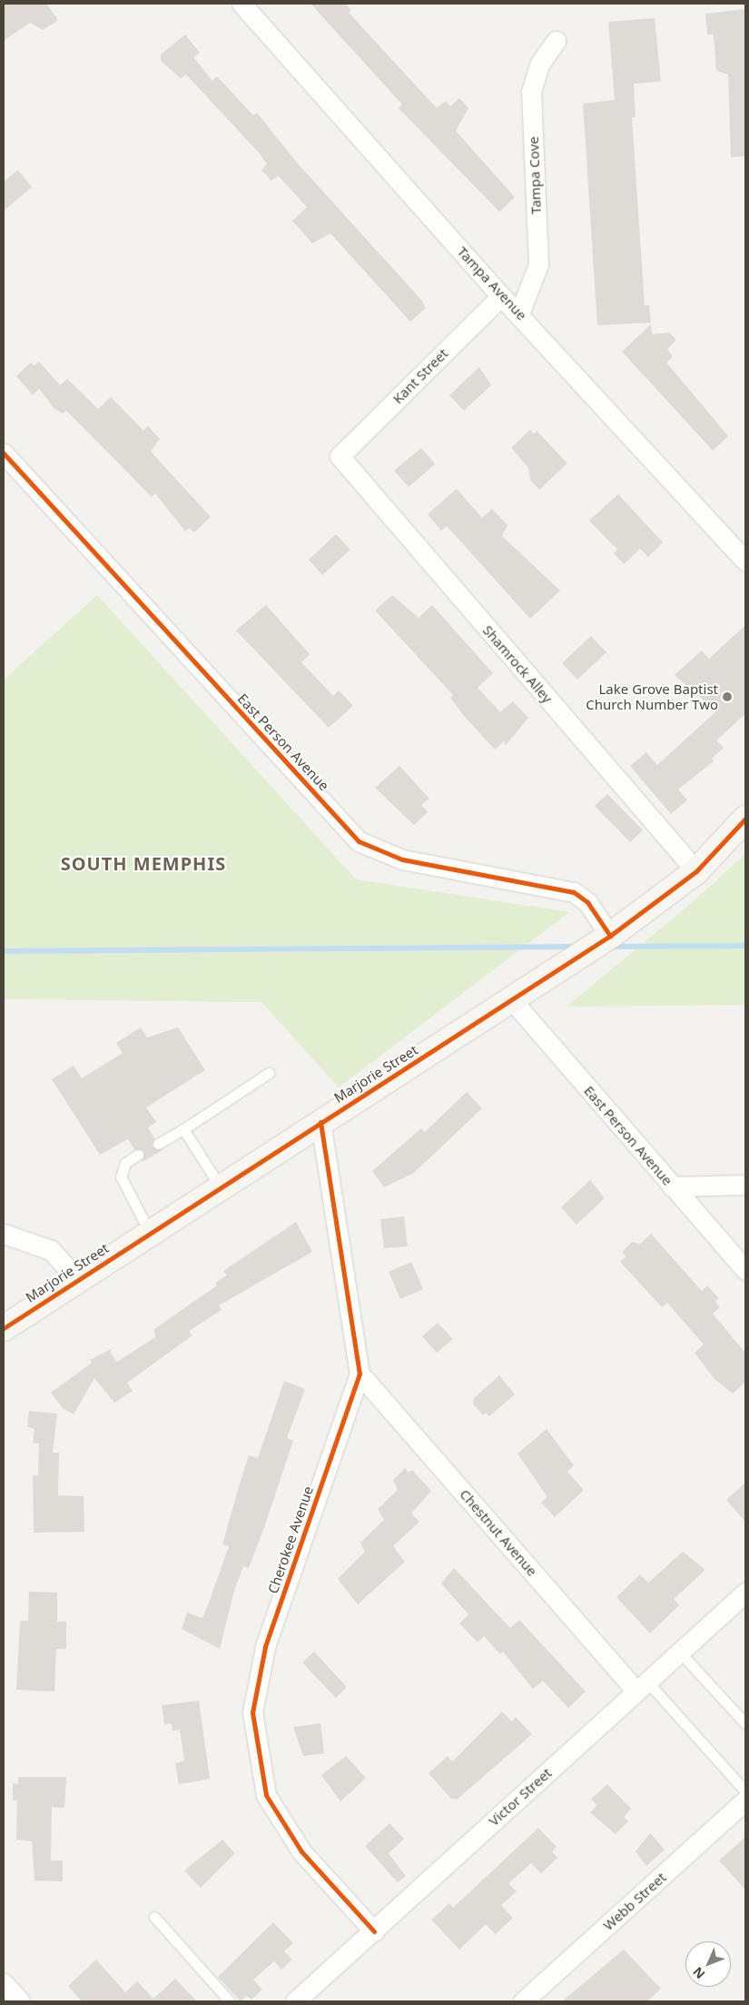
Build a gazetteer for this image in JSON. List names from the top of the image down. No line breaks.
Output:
{"streets":{"street":["Tampa Cove","Tampa Avenue","Kant Street","Shamrock Alley","East Person Avenue","Marjorie Street","Chestnut Avenue","Cherokee Avenue","Victor Street","Webb Street"]},"crossings":[["Tampa Cove","Tampa Avenue"],["Tampa Avenue","Kant Street"],["Kant Street","Shamrock Alley"],["Shamrock Alley","Marjorie Street"],["East Person Avenue","Marjorie Street"],["Marjorie Street","Cherokee Avenue"],["Chestnut Avenue","Cherokee Avenue"],["Chestnut Avenue","Victor Street"],["Cherokee Avenue","Victor Street"]],"districts":["SOUTH MEMPHIS"],"places":["Lake Grove Baptist Church Number Two"],"north":"bottom left"}
